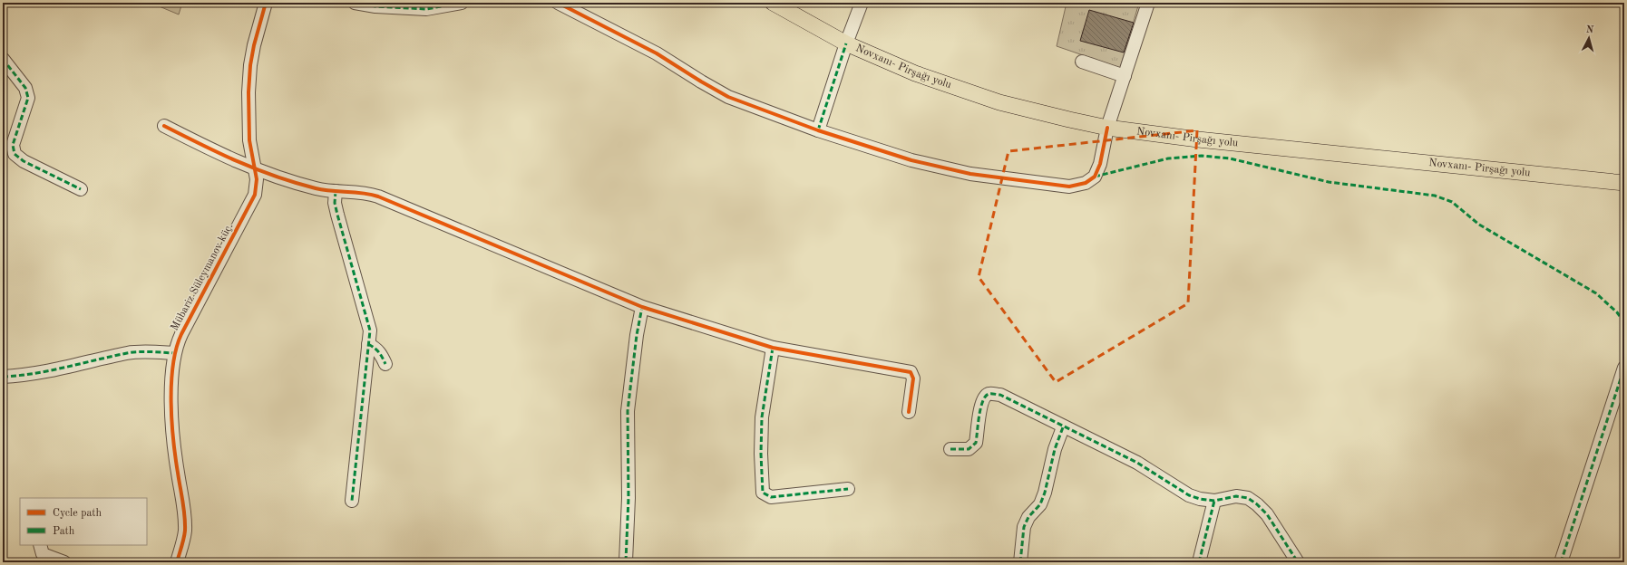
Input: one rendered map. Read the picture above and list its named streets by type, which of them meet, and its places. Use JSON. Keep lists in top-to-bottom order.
{
  "streets": {
    "main road": ["Novxanı- Pirşağı yolu"],
    "street": ["Mübariz Süleymanov küç."]
  },
  "legend": ["Cycle path", "Path"],
  "north": "top"
}
